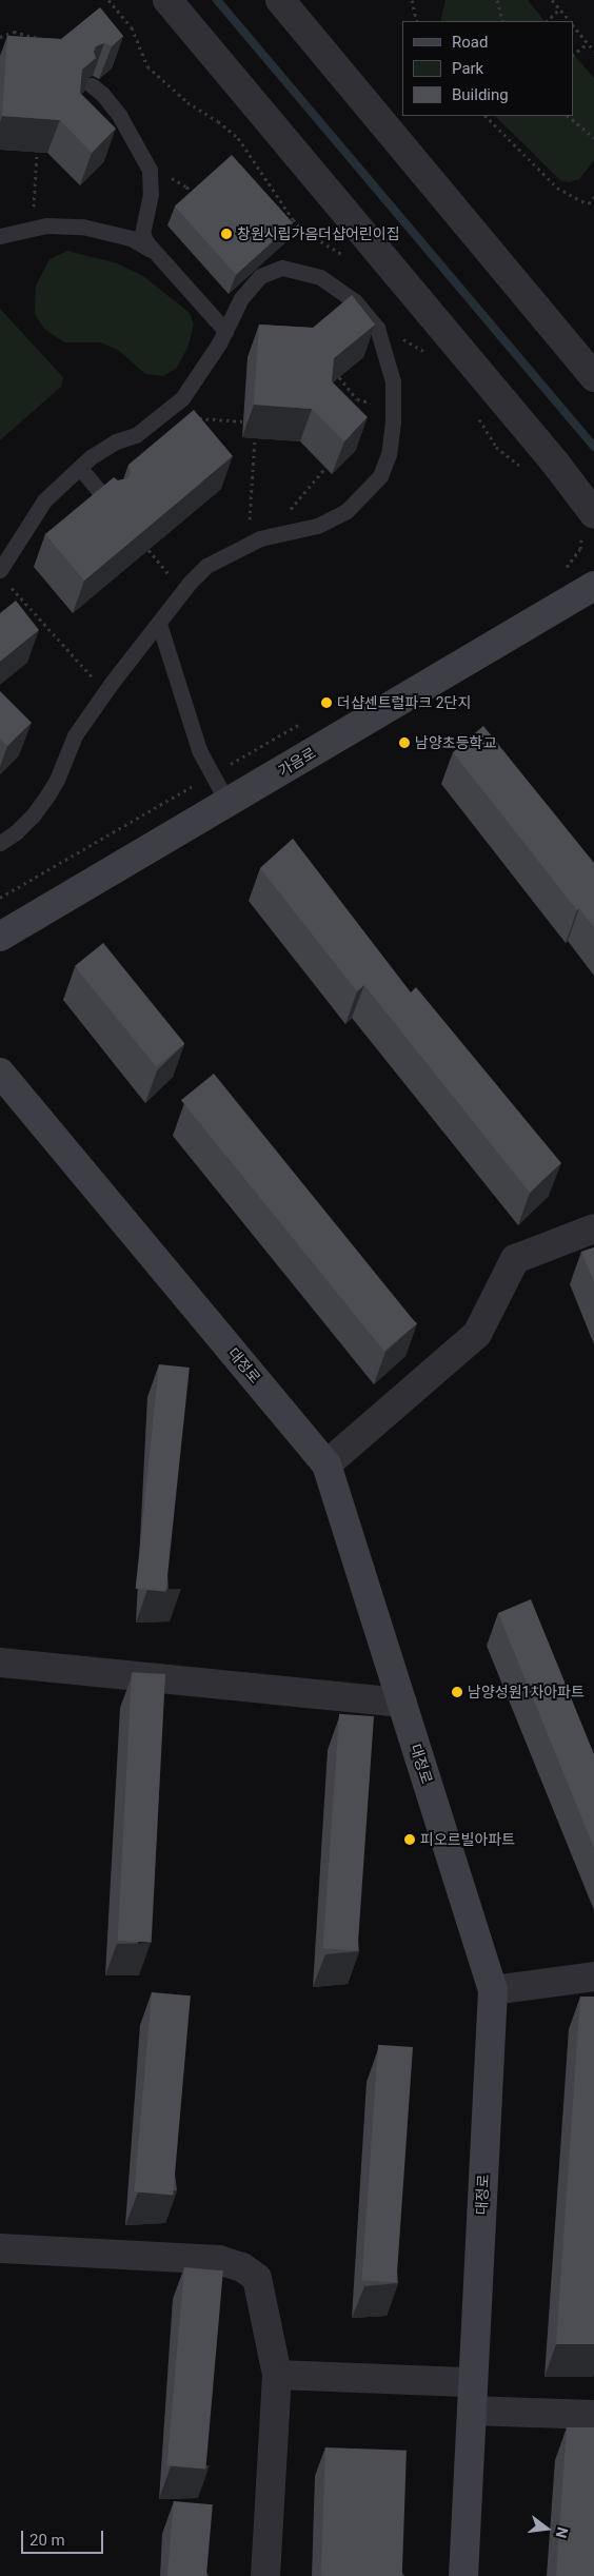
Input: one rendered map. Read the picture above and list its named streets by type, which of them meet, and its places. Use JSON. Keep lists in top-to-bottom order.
{
  "streets": {
    "street": ["가음로", "대정로"]
  },
  "places": [
    "창원시립가음더샵어린이집",
    "더샵센트럴파크 2단지",
    "남양초등학교",
    "남양성원1차아파트",
    "피오르빌아파트"
  ],
  "legend": ["Road", "Park", "Building"],
  "scale_bar": "20 m",
  "north": "right"
}
